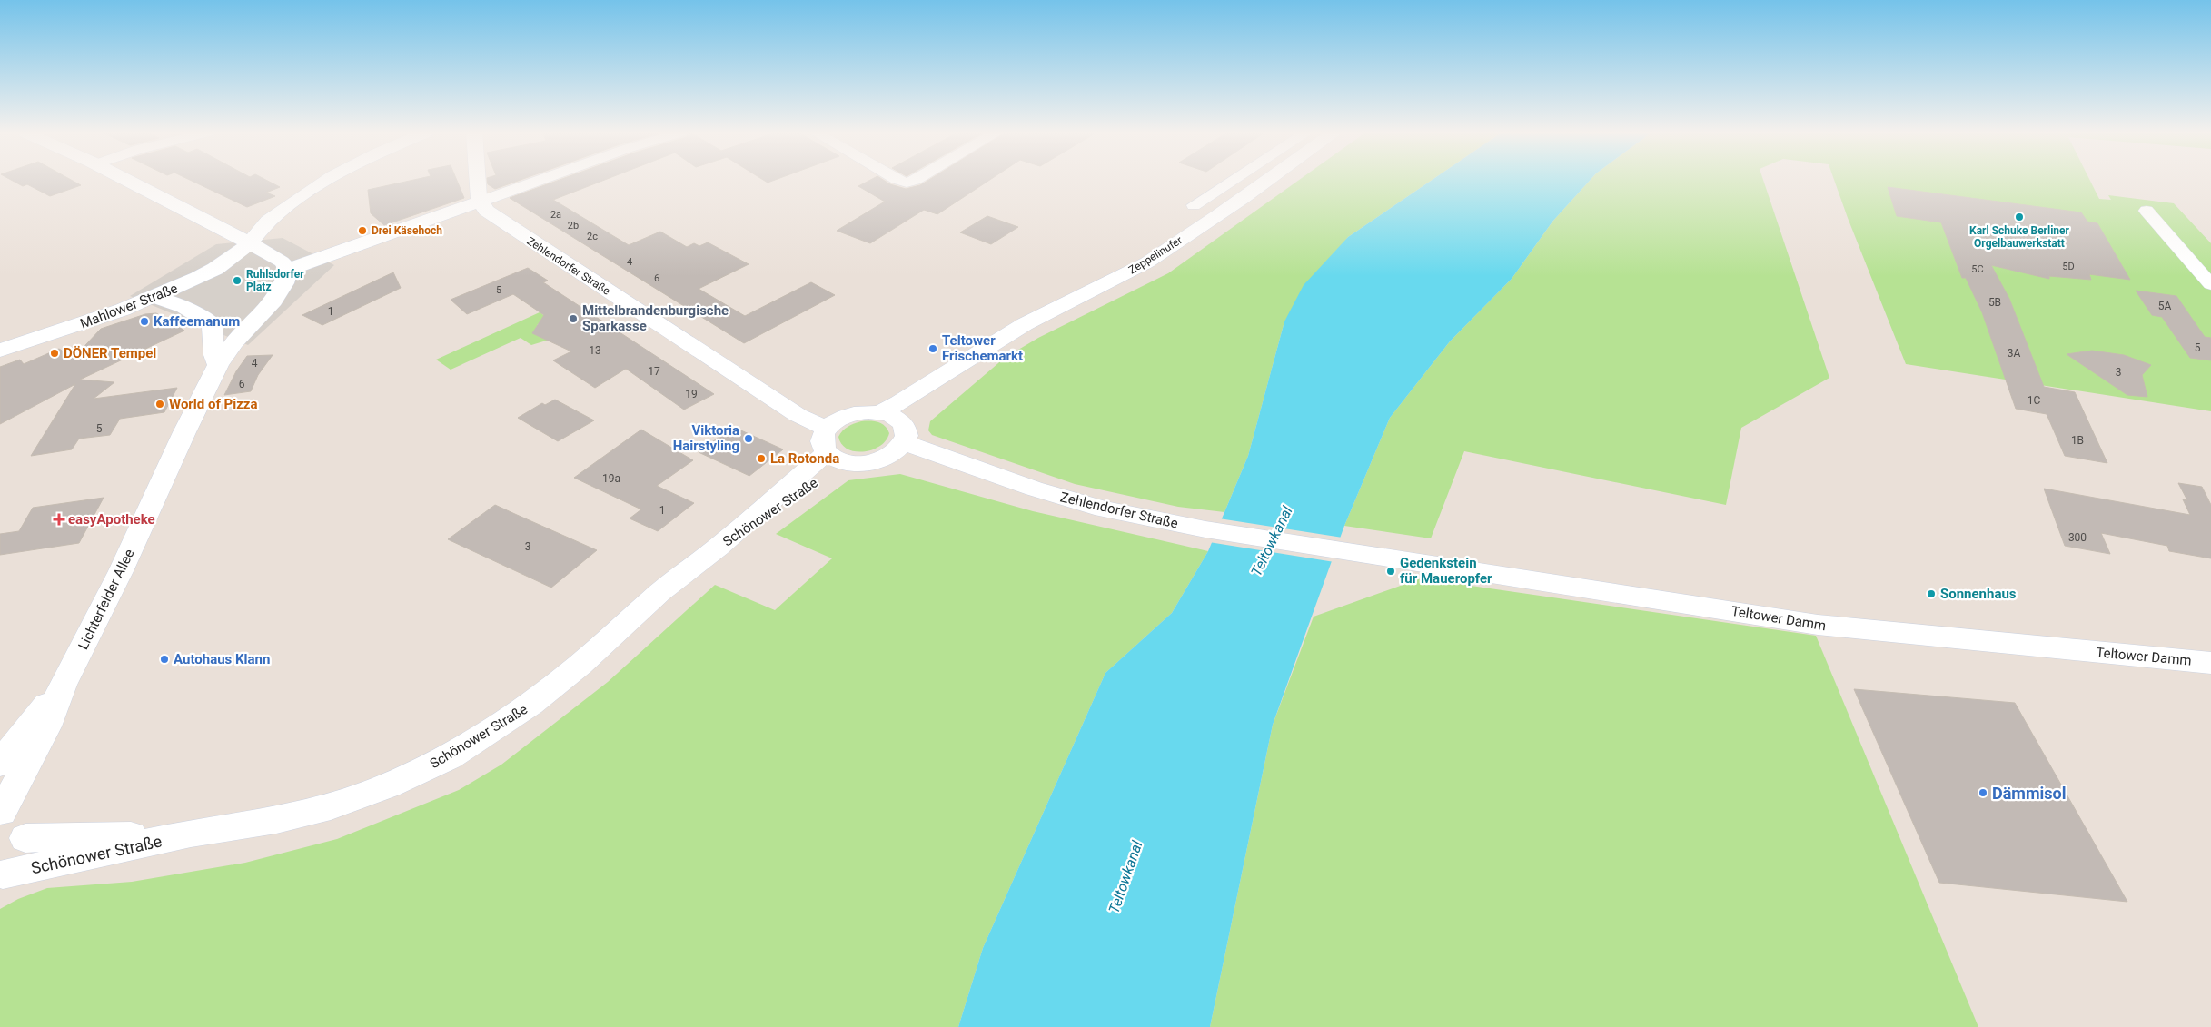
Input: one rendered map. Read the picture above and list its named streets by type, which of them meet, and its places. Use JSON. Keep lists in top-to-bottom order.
{
  "streets": {
    "main road": [
      "Zeppelinufer",
      "Zehlendorfer Straße",
      "Mahlower Straße",
      "Schönower Straße",
      "Lichterfelder Allee",
      "Teltower Damm"
    ]
  },
  "crossings": [
    ["Zeppelinufer", "Zehlendorfer Straße"],
    ["Zeppelinufer", "Schönower Straße"],
    ["Zehlendorfer Straße", "Schönower Straße"],
    ["Zehlendorfer Straße", "Teltower Damm"]
  ],
  "water": ["Teltowkanal"],
  "places": {
    "other": [
      "Karl Schuke Berliner Orgelbauwerkstatt",
      "Drei Käsehoch",
      "Ruhlsdorfer Platz",
      "Mittelbrandenburgische Sparkasse",
      "Kaffeemanum",
      "Teltower Frischemarkt",
      "DÖNER Tempel",
      "World of Pizza",
      "Viktoria Hairstyling",
      "La Rotonda",
      "Gedenkstein für Maueropfer",
      "Sonnenhaus",
      "Autohaus Klann",
      "Dämmisol"
    ],
    "health": ["easyApotheke"]
  },
  "house_numbers": [
    "2a",
    "2b",
    "2c",
    "4",
    "5D",
    "5C",
    "6",
    "5",
    "5B",
    "5A",
    "1",
    "5",
    "13",
    "3A",
    "4",
    "17",
    "3",
    "6",
    "19",
    "1C",
    "5",
    "1B",
    "19a",
    "1",
    "300",
    "3"
  ]
}
